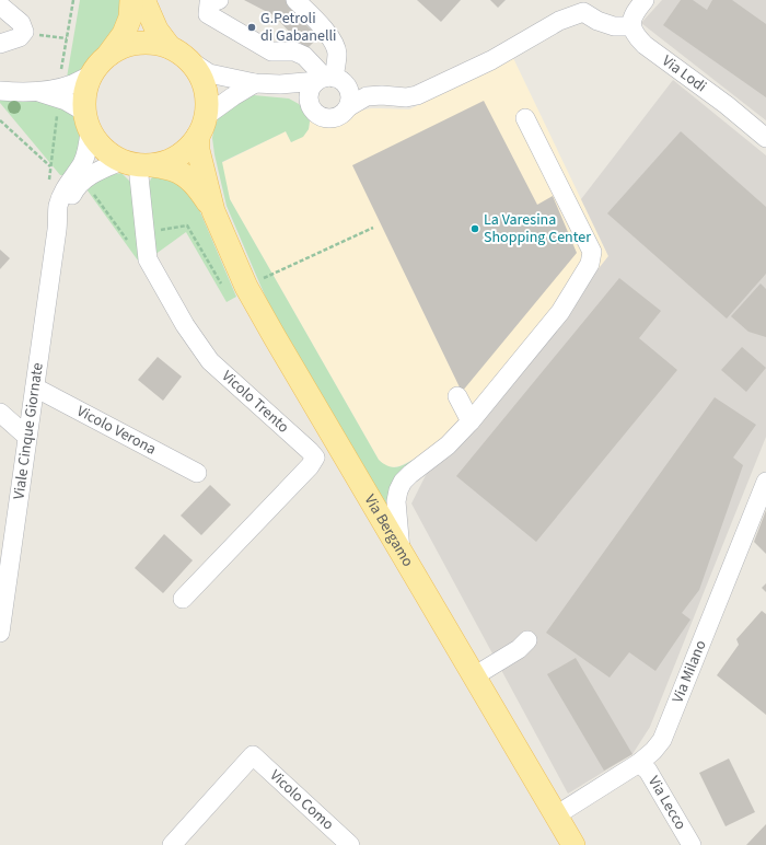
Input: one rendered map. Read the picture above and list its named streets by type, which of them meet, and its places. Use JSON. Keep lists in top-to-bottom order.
{
  "streets": {
    "main road": ["Via Bergamo"],
    "street": [
      "Via Lodi",
      "Vicolo Trento",
      "Vicolo Verona",
      "Viale Cinque Giornate",
      "Via Milano",
      "Vicolo Como",
      "Via Lecco"
    ]
  },
  "crossings": [
    ["Vicolo Trento", "Viale Cinque Giornate"],
    ["Vicolo Trento", "Via Bergamo"],
    ["Vicolo Verona", "Viale Cinque Giornate"],
    ["Viale Cinque Giornate", "Via Bergamo"],
    ["Via Bergamo", "Via Milano"],
    ["Via Milano", "Via Lecco"]
  ],
  "places": ["G.Petroli di Gabanelli", "La Varesina Shopping Center"]
}
